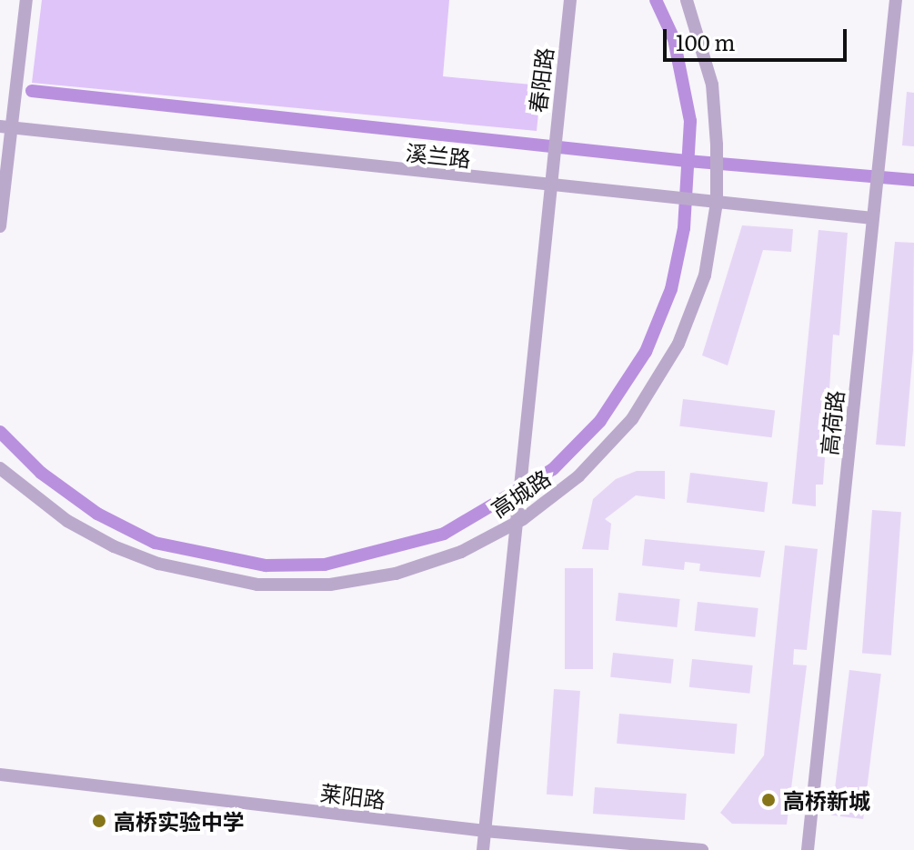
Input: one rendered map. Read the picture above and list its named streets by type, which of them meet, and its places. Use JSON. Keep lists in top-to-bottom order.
{
  "streets": {
    "street": [
      "春阳路",
      "溪兰路",
      "高荷路",
      "高城路",
      "莱阳路"
    ]
  },
  "crossings": [
    ["春阳路", "溪兰路"],
    ["春阳路", "高城路"],
    ["春阳路", "莱阳路"],
    ["溪兰路", "高荷路"],
    ["溪兰路", "高城路"]
  ],
  "places": ["高桥新城", "高桥实验中学"],
  "scale_bar": "100 m"
}
